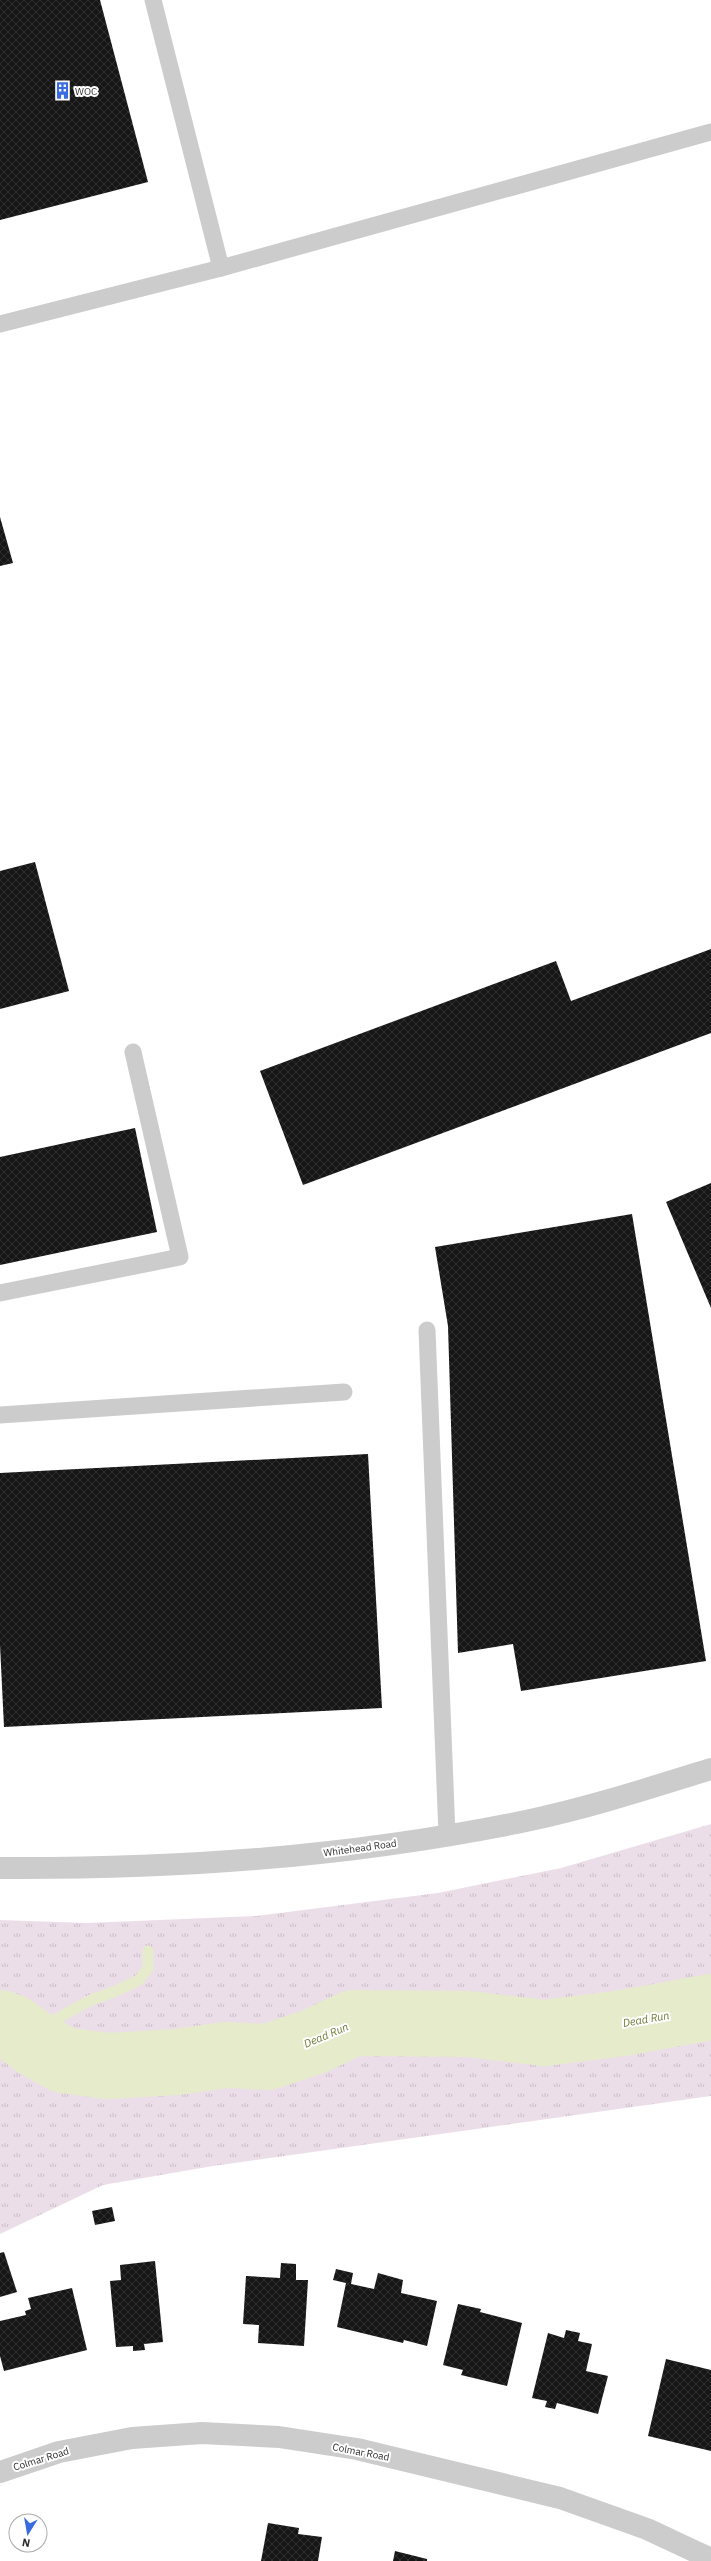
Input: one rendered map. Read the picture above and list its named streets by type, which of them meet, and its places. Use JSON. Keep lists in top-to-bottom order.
{
  "streets": {
    "street": ["Whitehead Road", "Colmar Road"]
  },
  "water": ["Dead Run"],
  "places": {
    "building": ["WOC"]
  },
  "north": "bottom"
}
